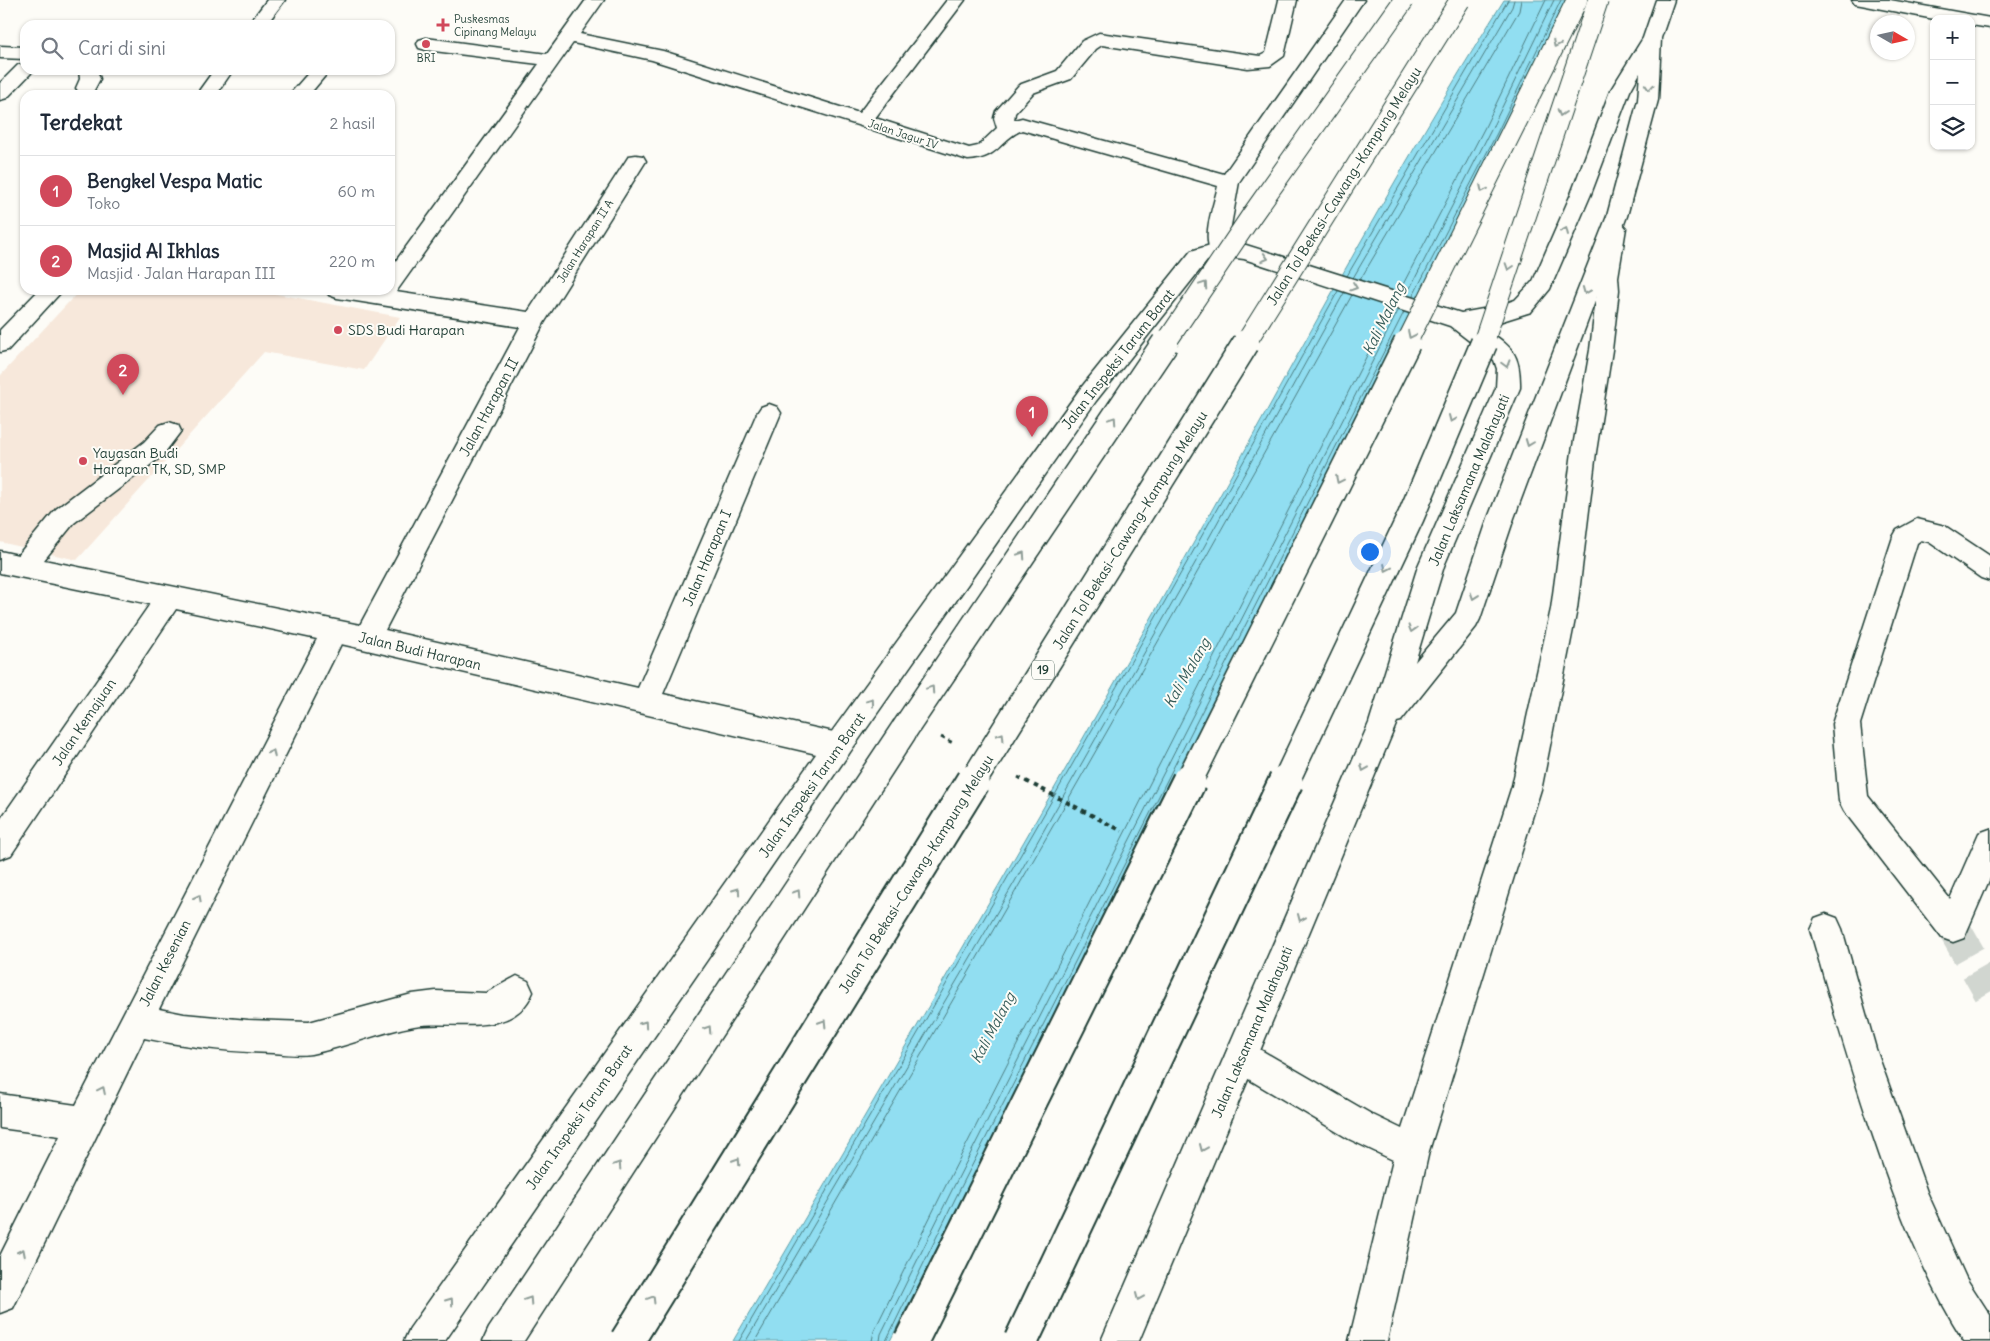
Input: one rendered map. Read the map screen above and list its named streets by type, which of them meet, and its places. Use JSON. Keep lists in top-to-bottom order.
{
  "streets": {
    "main road": [
      "Jalan Jagur IV",
      "Jalan Tol Bekasi–Cawang–Kampung Melayu",
      "Jalan Harapan II A",
      "Jalan Inspeksi Tarum Barat",
      "Jalan Harapan II",
      "Jalan Laksamana Malahayati",
      "Jalan Harapan I",
      "Jalan Budi Harapan",
      "19",
      "Jalan Kemajuan",
      "Jalan Kesenian"
    ]
  },
  "crossings": [
    ["Jalan Harapan II A", "Jalan Harapan II"],
    ["Jalan Inspeksi Tarum Barat", "Jalan Laksamana Malahayati"],
    ["Jalan Inspeksi Tarum Barat", "Jalan Budi Harapan"],
    ["Jalan Harapan II", "Jalan Budi Harapan"],
    ["Jalan Harapan I", "Jalan Budi Harapan"],
    ["Jalan Budi Harapan", "Jalan Kemajuan"],
    ["Jalan Budi Harapan", "Jalan Kesenian"]
  ],
  "one_way": ["Jalan Kesenian"],
  "water": ["Kali Malang"],
  "places": {
    "health": ["Puskesmas Cipinang Melayu"],
    "other": ["BRI", "SDS Budi Harapan", "Yayasan Budi Harapan TK, SD, SMP"]
  },
  "north": "right",
  "page": {
    "map_buttons": ["+", "−"],
    "search": "Cari di sini",
    "heading": ["Terdekat", "2 hasil"],
    "list": [
      {
        "mark": "1",
        "name": "Bengkel Vespa Matic",
        "note": "Toko",
        "value": "60 m"
      },
      {
        "mark": "2",
        "name": "Masjid Al Ikhlas",
        "note": "Masjid · Jalan Harapan III",
        "value": "220 m"
      }
    ],
    "pins": ["2", "1"]
  }
}
